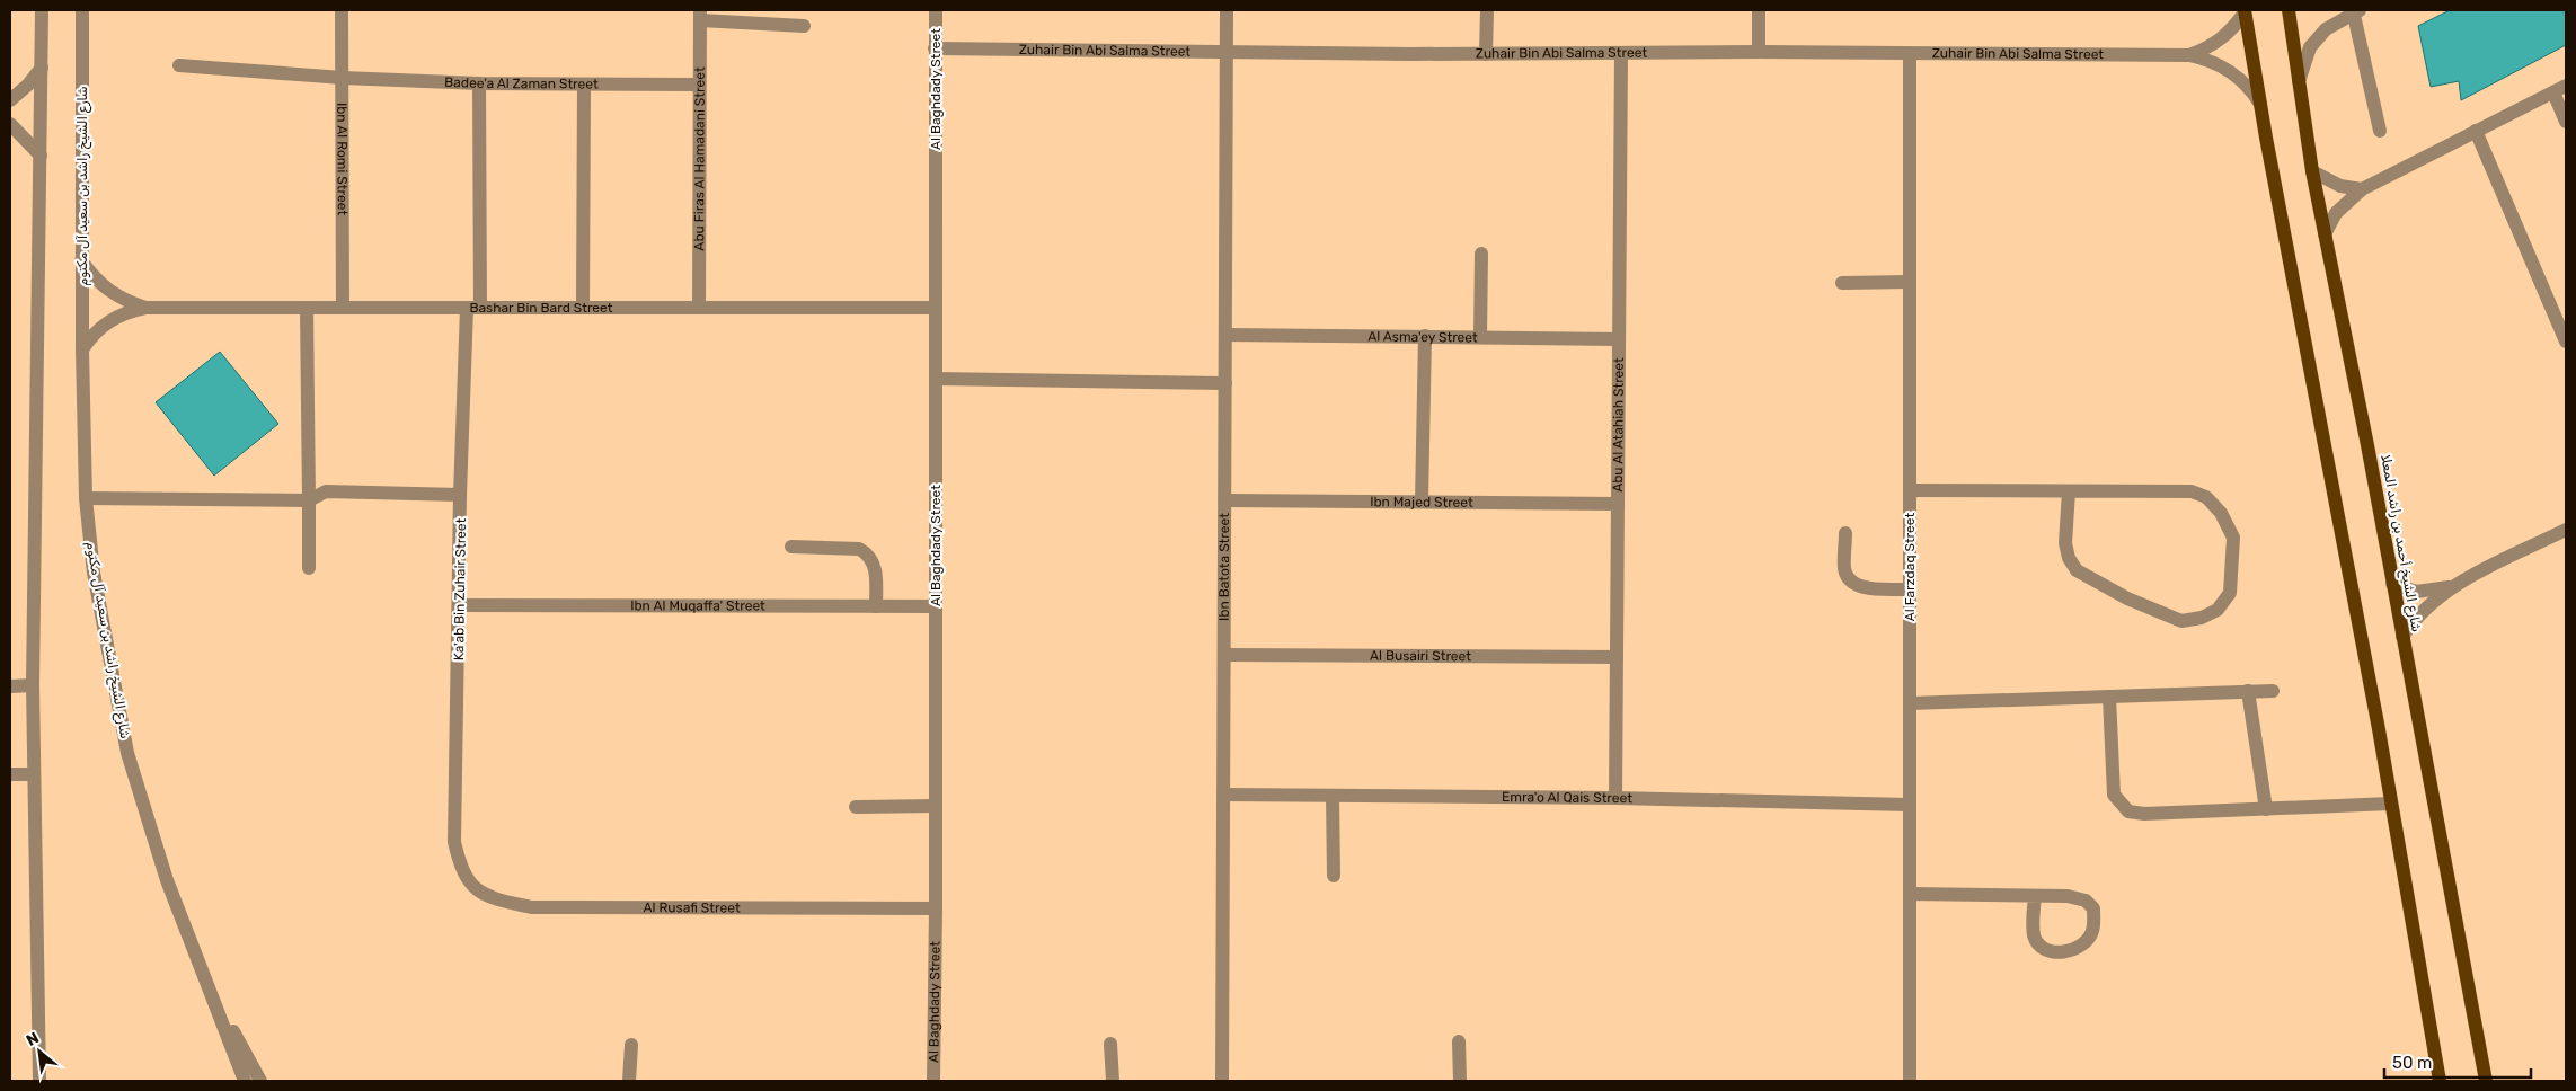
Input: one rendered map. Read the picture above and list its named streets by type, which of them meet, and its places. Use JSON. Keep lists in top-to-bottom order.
{
  "streets": {
    "main road": ["شارع الشيخ أحمد بن راشد المعلا"],
    "street": [
      "Zuhair Bin Abi Salma Street",
      "Badee'a Al Zaman Street",
      "Al Baghdady Street",
      "Ibn Al Romi Street",
      "Abu Firas Al Hamadani Street",
      "شارع الشيخ راشد بن سعيد آل مكتوم",
      "Bashar Bin Bard Street",
      "Al Asma'ey Street",
      "Abu Al Atahiah Street",
      "Ibn Majed Street",
      "Ibn Batota Street",
      "Al Farzdaq Street",
      "Ka'ab Bin Zuhair Street",
      "Ibn Al Muqaffa' Street",
      "Al Busairi Street",
      "Emra'o Al Qais Street",
      "Al Rusafi Street"
    ]
  },
  "crossings": [
    ["Zuhair Bin Abi Salma Street", "Al Baghdady Street"],
    ["Zuhair Bin Abi Salma Street", "Abu Al Atahiah Street"],
    ["Zuhair Bin Abi Salma Street", "Ibn Batota Street"],
    ["Zuhair Bin Abi Salma Street", "Al Farzdaq Street"],
    ["Badee'a Al Zaman Street", "Ibn Al Romi Street"],
    ["Badee'a Al Zaman Street", "Abu Firas Al Hamadani Street"],
    ["Badee'a Al Zaman Street", "Ka'ab Bin Zuhair Street"],
    ["Al Baghdady Street", "Bashar Bin Bard Street"],
    ["Al Baghdady Street", "Ibn Al Muqaffa' Street"],
    ["Al Baghdady Street", "Al Rusafi Street"],
    ["Ibn Al Romi Street", "Bashar Bin Bard Street"],
    ["Abu Firas Al Hamadani Street", "Bashar Bin Bard Street"],
    ["شارع الشيخ راشد بن سعيد آل مكتوم", "Bashar Bin Bard Street"],
    ["Bashar Bin Bard Street", "Ka'ab Bin Zuhair Street"],
    ["Al Asma'ey Street", "Abu Al Atahiah Street"],
    ["Al Asma'ey Street", "Ibn Batota Street"],
    ["Abu Al Atahiah Street", "Ibn Majed Street"],
    ["Abu Al Atahiah Street", "Al Busairi Street"],
    ["Abu Al Atahiah Street", "Emra'o Al Qais Street"],
    ["Ibn Majed Street", "Ibn Batota Street"],
    ["Ibn Batota Street", "Al Busairi Street"],
    ["Ibn Batota Street", "Emra'o Al Qais Street"],
    ["Al Farzdaq Street", "Emra'o Al Qais Street"],
    ["Ka'ab Bin Zuhair Street", "Ibn Al Muqaffa' Street"],
    ["Ka'ab Bin Zuhair Street", "Al Rusafi Street"]
  ],
  "scale_bar": "50 m",
  "north": "top left"
}
